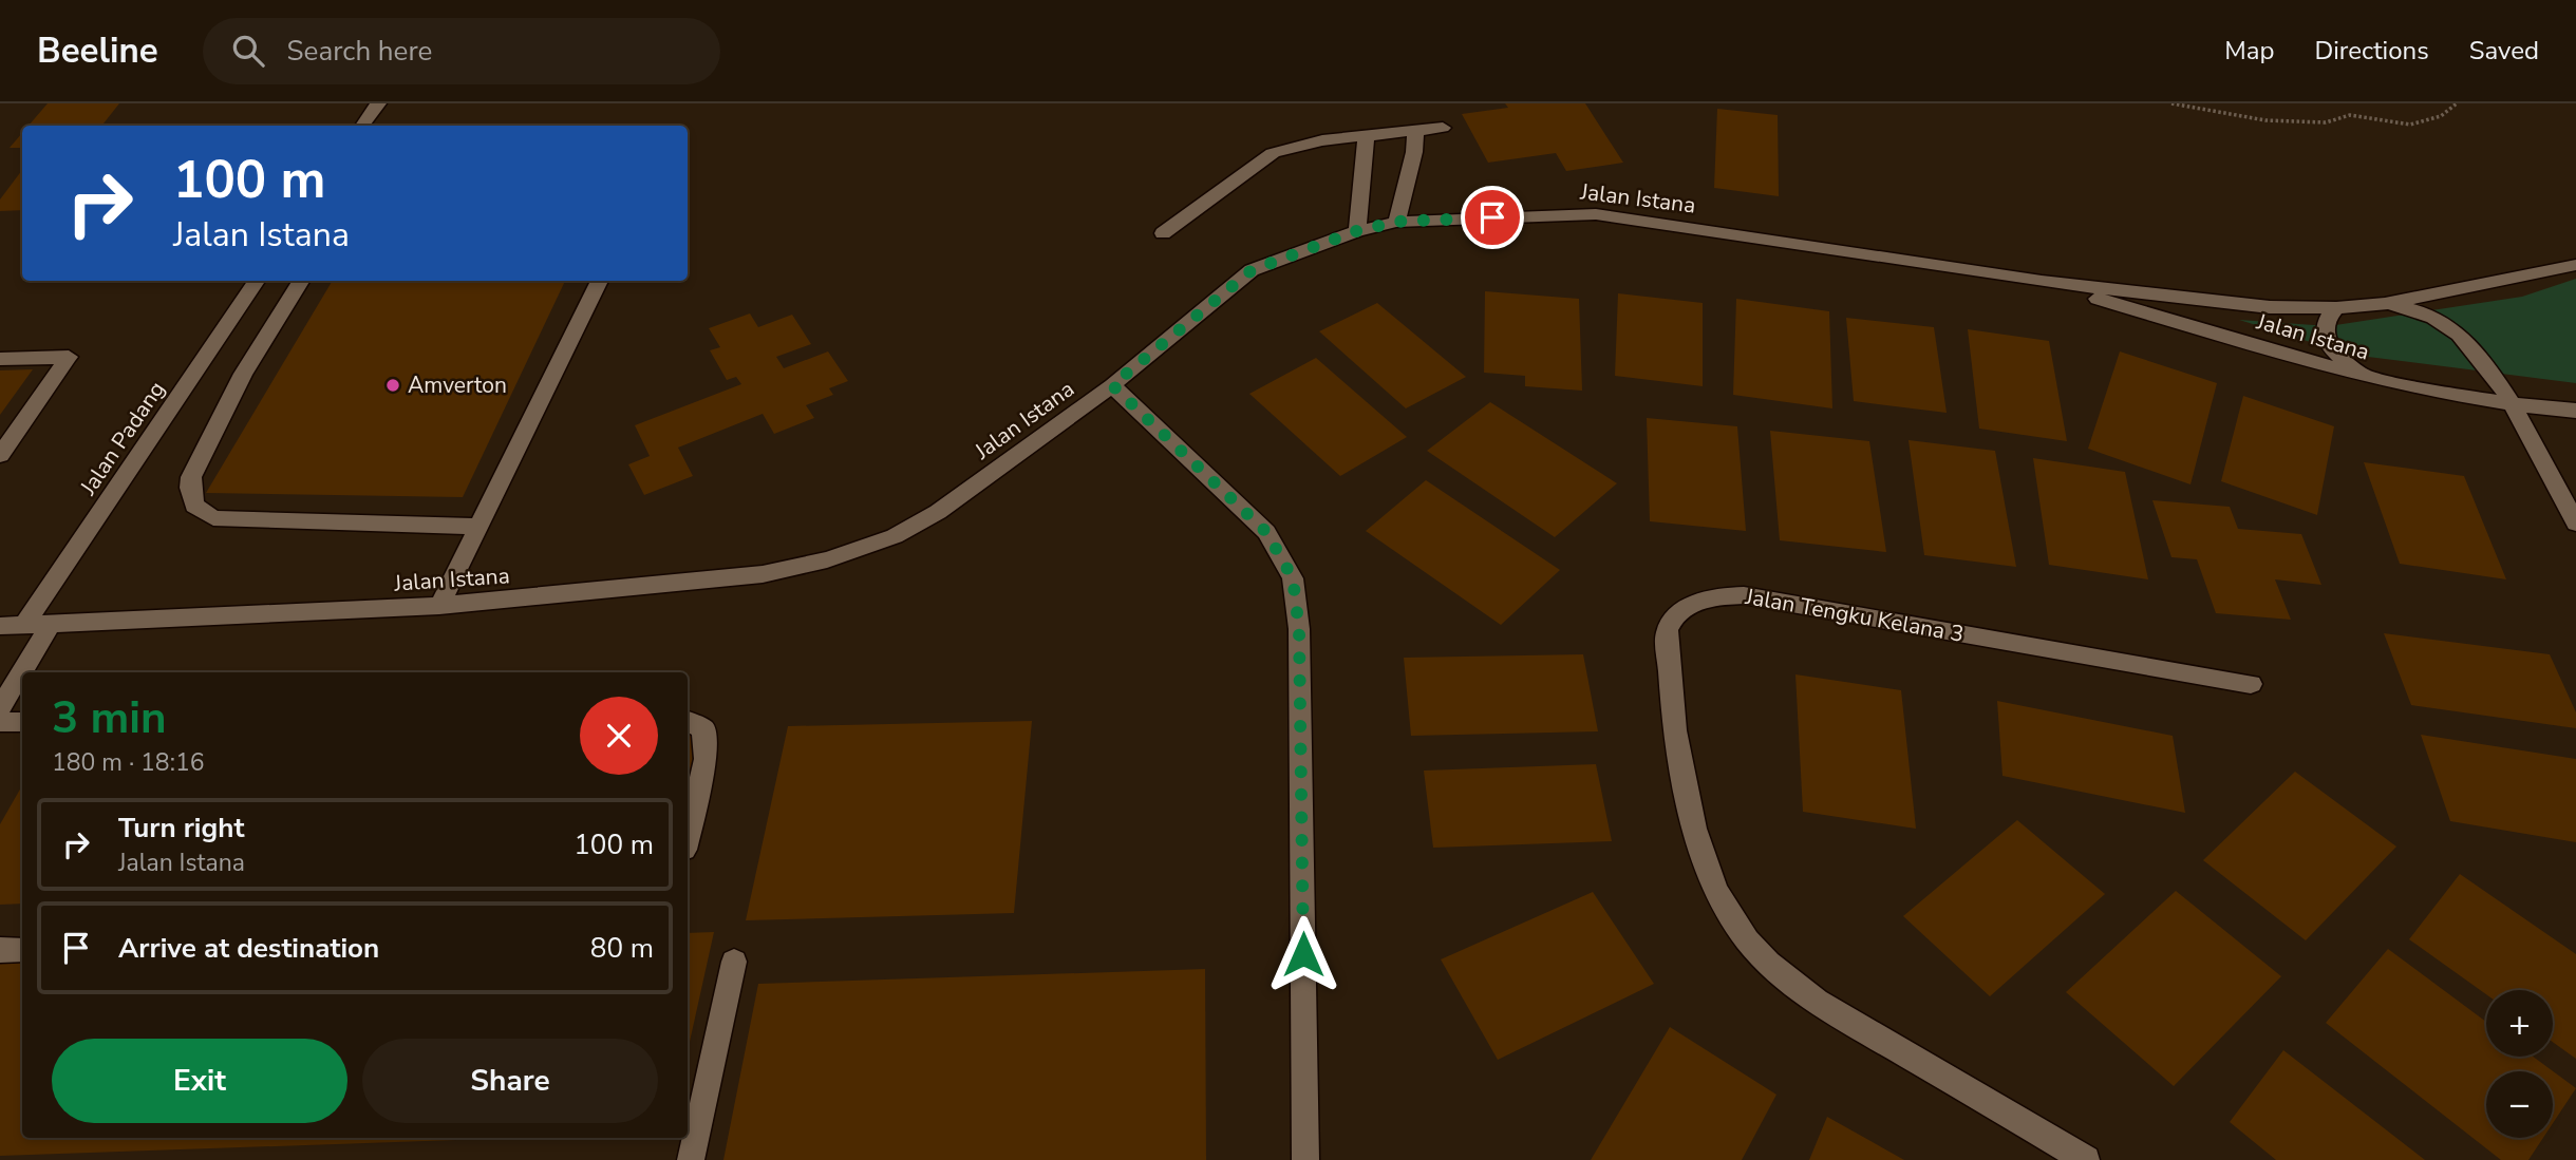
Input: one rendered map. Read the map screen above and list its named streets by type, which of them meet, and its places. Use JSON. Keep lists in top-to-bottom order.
{
  "streets": {
    "street": ["Jalan Istana", "Jalan Padang", "Jalan Tengku Kelana 3"]
  },
  "crossings": [
    ["Jalan Istana", "Jalan Padang"]
  ],
  "places": ["Amverton"],
  "page": {
    "header": "Beeline",
    "search": "Search here",
    "nav": ["Map", "Directions", "Saved"],
    "turn": ["100 m", "Jalan Istana"],
    "heading": ["3 min", "180 m · 18:16"],
    "list": [
      {
        "name": "Turn right",
        "note": "Jalan Istana",
        "value": "100 m"
      },
      {
        "name": "Arrive at destination",
        "value": "80 m"
      }
    ],
    "map_buttons": ["+", "−"],
    "buttons": ["Exit", "Share"]
  }
}
